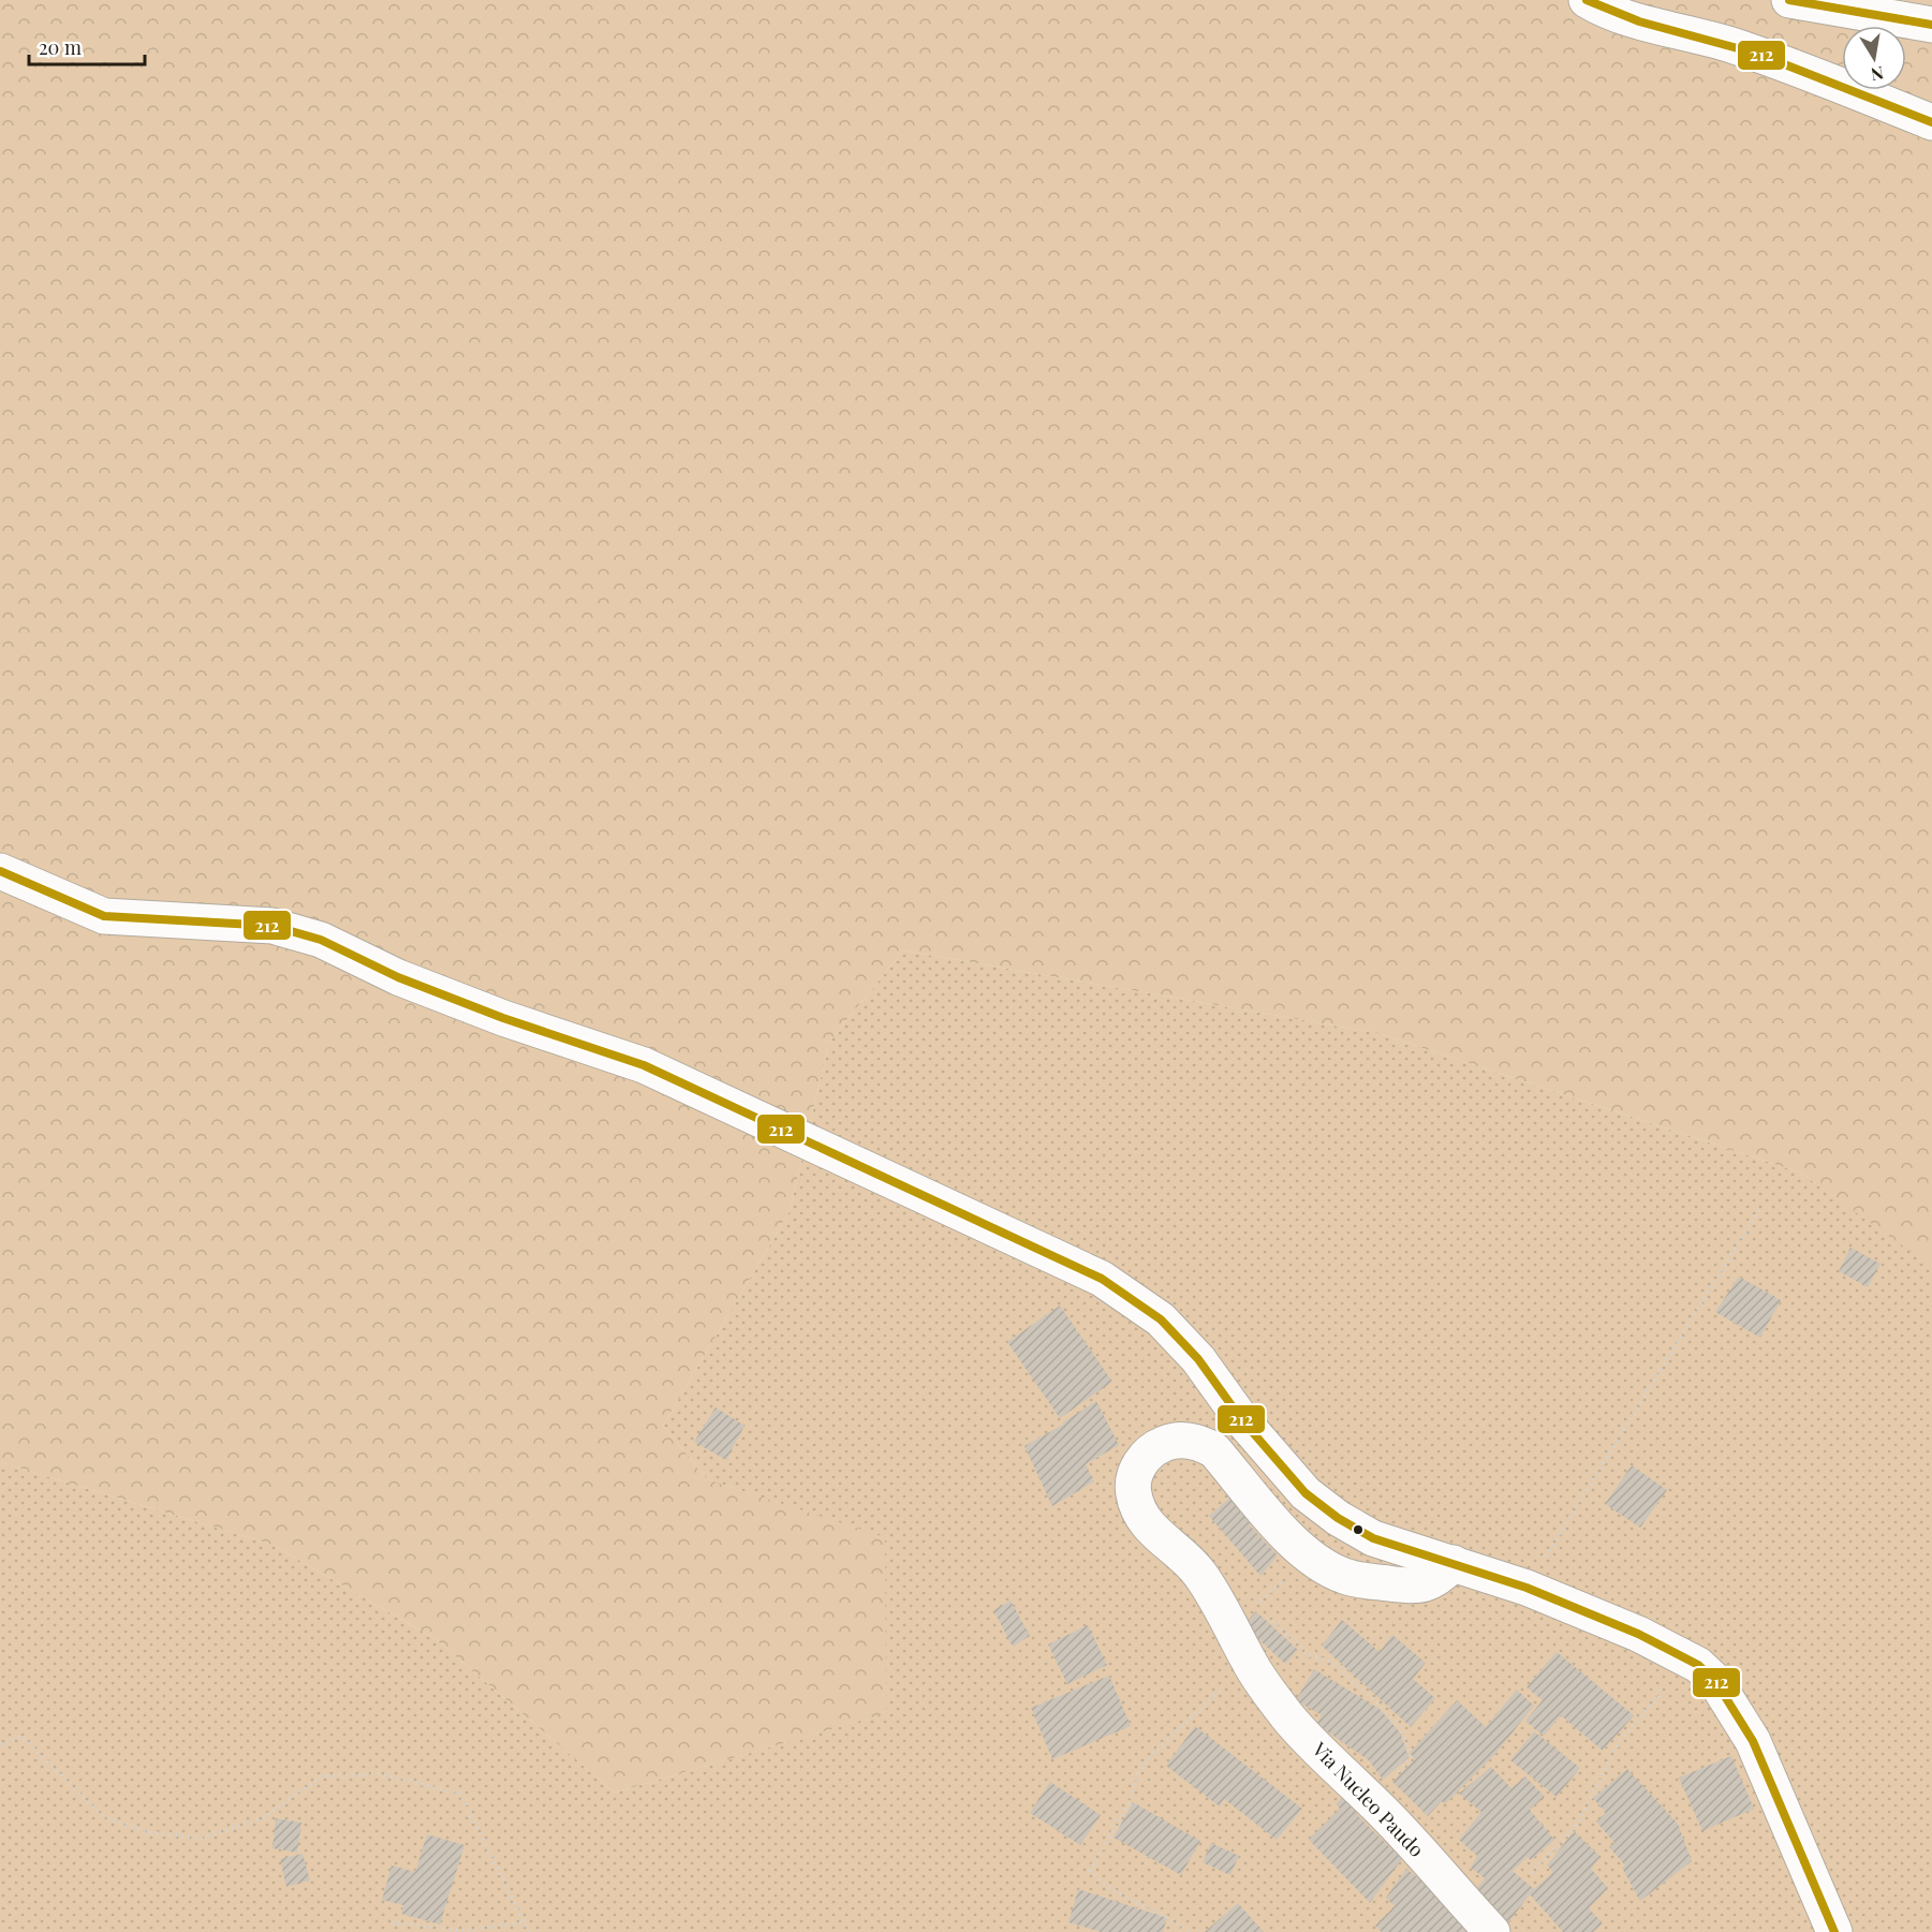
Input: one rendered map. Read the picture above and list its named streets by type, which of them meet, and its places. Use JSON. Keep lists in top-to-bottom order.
{
  "streets": {
    "street": ["Via Nucleo Paudo"]
  },
  "lines": ["transit line 212"],
  "scale_bar": "20 m",
  "north": "bottom"
}
